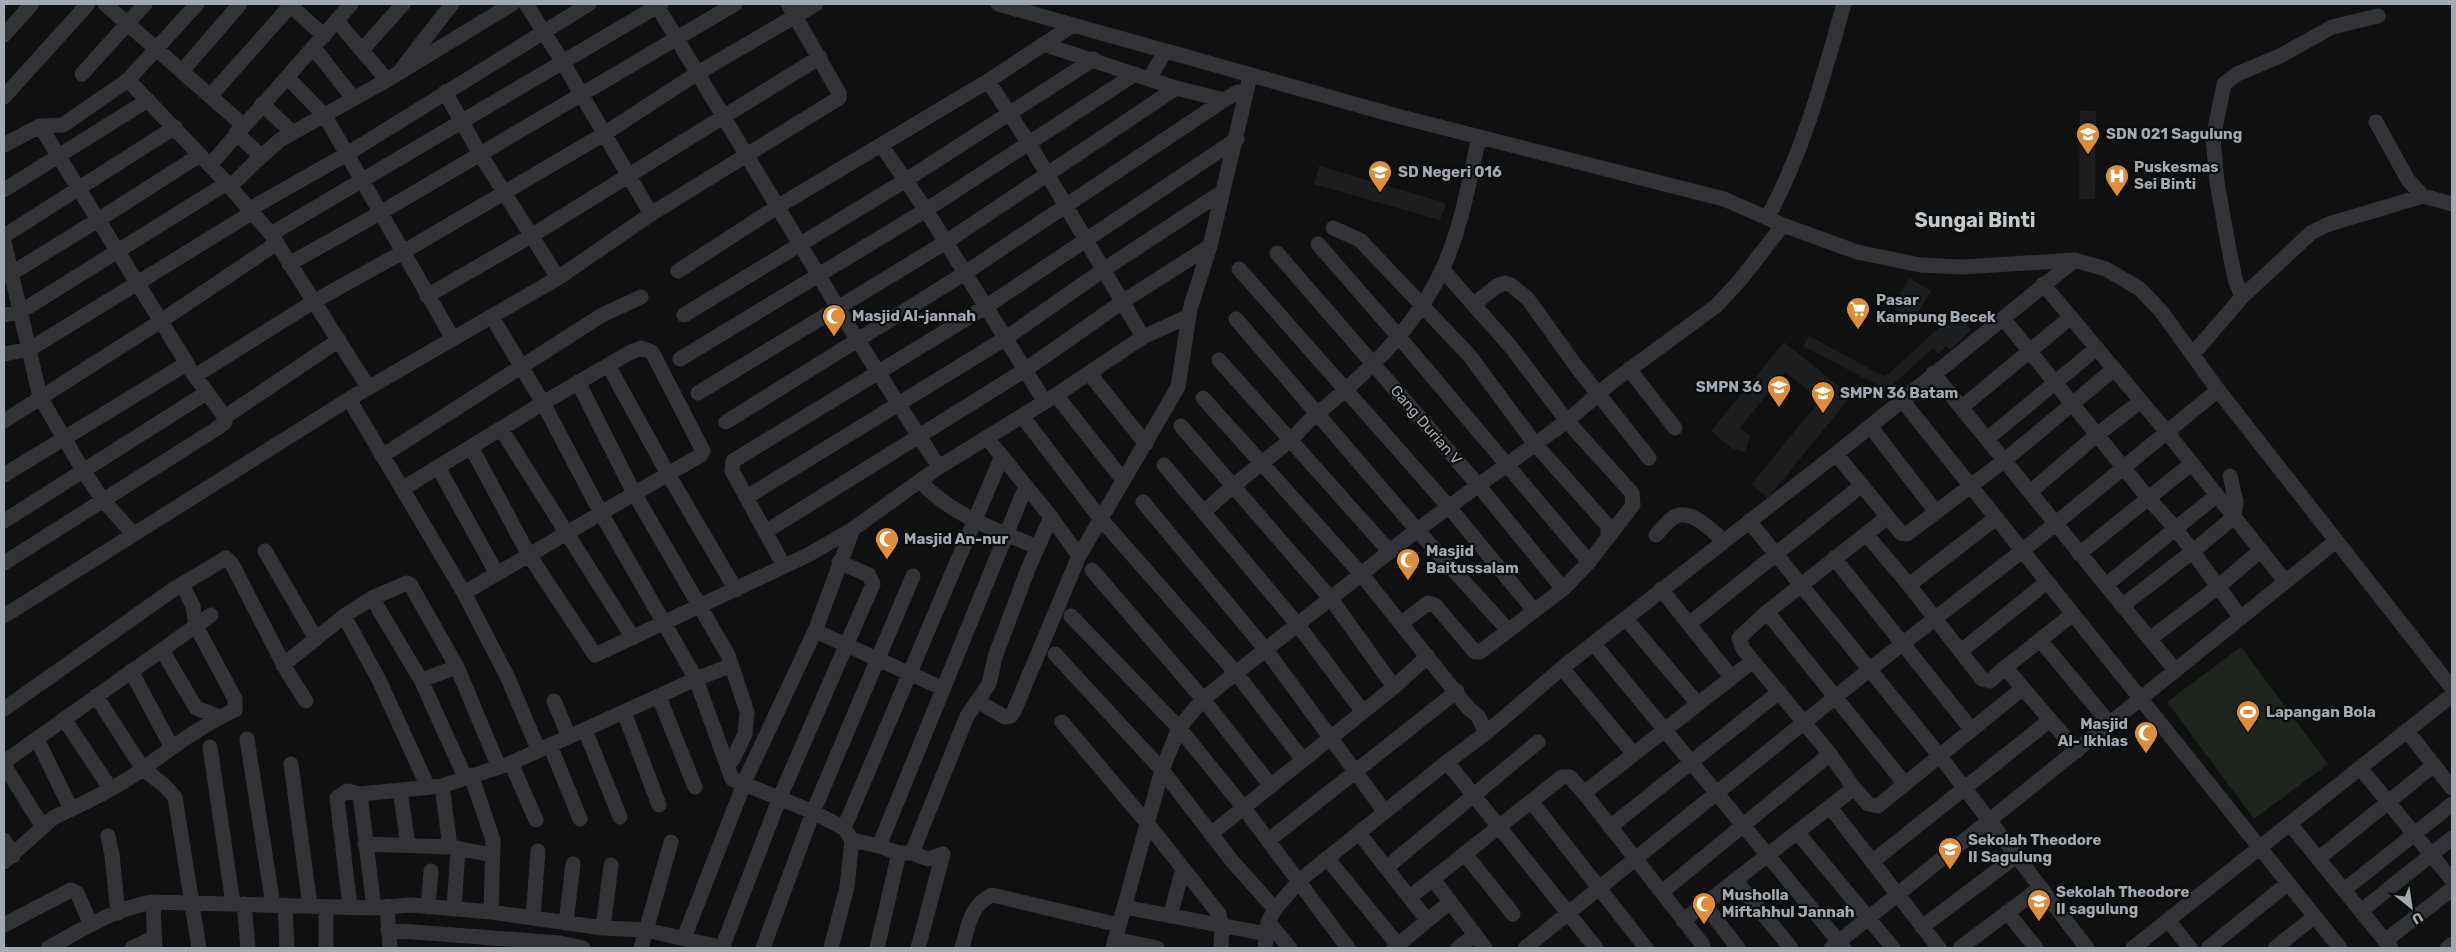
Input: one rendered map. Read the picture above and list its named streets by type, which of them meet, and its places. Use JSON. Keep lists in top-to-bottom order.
{
  "streets": {
    "street": ["Gang Durian V"]
  },
  "districts": ["Sungai Binti"],
  "places": {
    "school or university": [
      "SDN 021 Sagulung",
      "SD Negeri 016",
      "SMPN 36",
      "SMPN 36 Batam",
      "Sekolah Theodore II Sagulung",
      "Sekolah Theodore II sagulung"
    ],
    "hospital": ["Puskesmas Sei Binti"],
    "supermarket": ["Pasar Kampung Becek"],
    "mosque": [
      "Masjid Al-jannah",
      "Masjid An-nur",
      "Masjid Baitussalam",
      "Masjid Al- Ikhlas",
      "Musholla Miftahhul Jannah"
    ],
    "sports": ["Lapangan Bola"]
  },
  "north": "bottom right"
}
